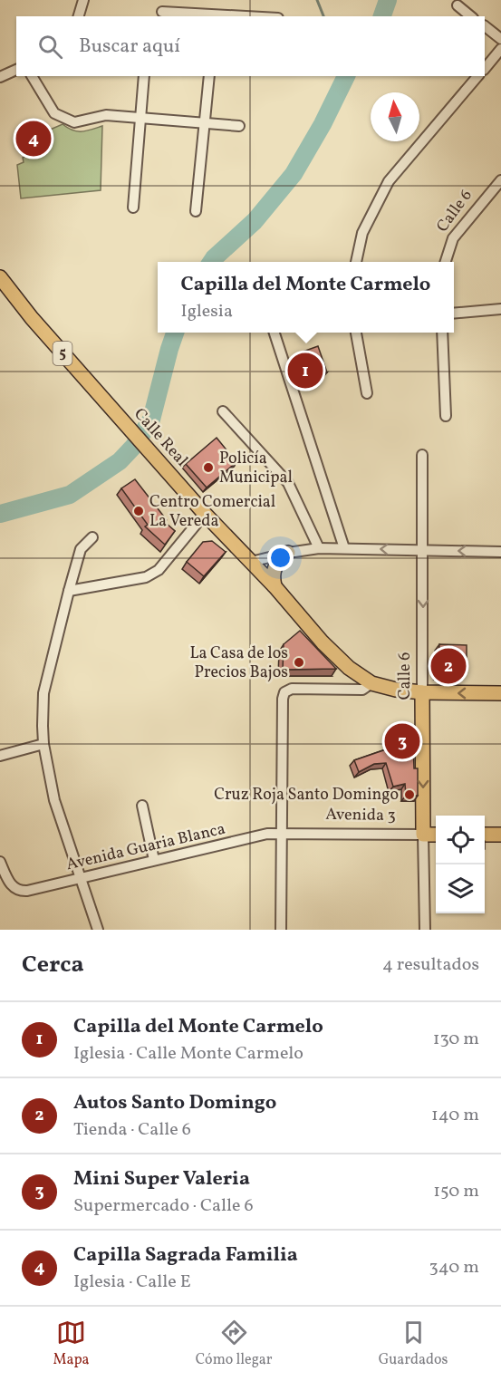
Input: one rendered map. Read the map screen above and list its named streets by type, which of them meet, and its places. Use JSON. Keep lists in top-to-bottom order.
{
  "streets": {
    "main road": [
      "Calle 6",
      "5",
      "Calle Real",
      "Avenida 3"
    ],
    "street": ["Avenida Guaria Blanca"]
  },
  "crossings": [
    ["Calle 6", "5"],
    ["Calle 6", "Avenida 3"],
    ["5", "Calle Real"],
    ["Avenida 3", "Avenida Guaria Blanca"]
  ],
  "one_way": ["Calle 6"],
  "places": [
    "Policía Municipal",
    "Centro Comercial La Vereda",
    "La Casa de los Precios Bajos",
    "Cruz Roja Santo Domingo"
  ],
  "north": "top",
  "page": {
    "search": "Buscar aquí",
    "pins": [
      "4",
      "1",
      "2",
      "3"
    ],
    "popup": ["Capilla del Monte Carmelo", "Iglesia"],
    "heading": ["Cerca", "4 resultados"],
    "list": [
      {
        "mark": "1",
        "name": "Capilla del Monte Carmelo",
        "note": "Iglesia · Calle Monte Carmelo",
        "value": "130 m"
      },
      {
        "mark": "2",
        "name": "Autos Santo Domingo",
        "note": "Tienda · Calle 6",
        "value": "140 m"
      },
      {
        "mark": "3",
        "name": "Mini Super Valeria",
        "note": "Supermercado · Calle 6",
        "value": "150 m"
      },
      {
        "mark": "4",
        "name": "Capilla Sagrada Familia",
        "note": "Iglesia · Calle E",
        "value": "340 m"
      }
    ],
    "nav": ["Mapa", "Cómo llegar", "Guardados"]
  }
}
